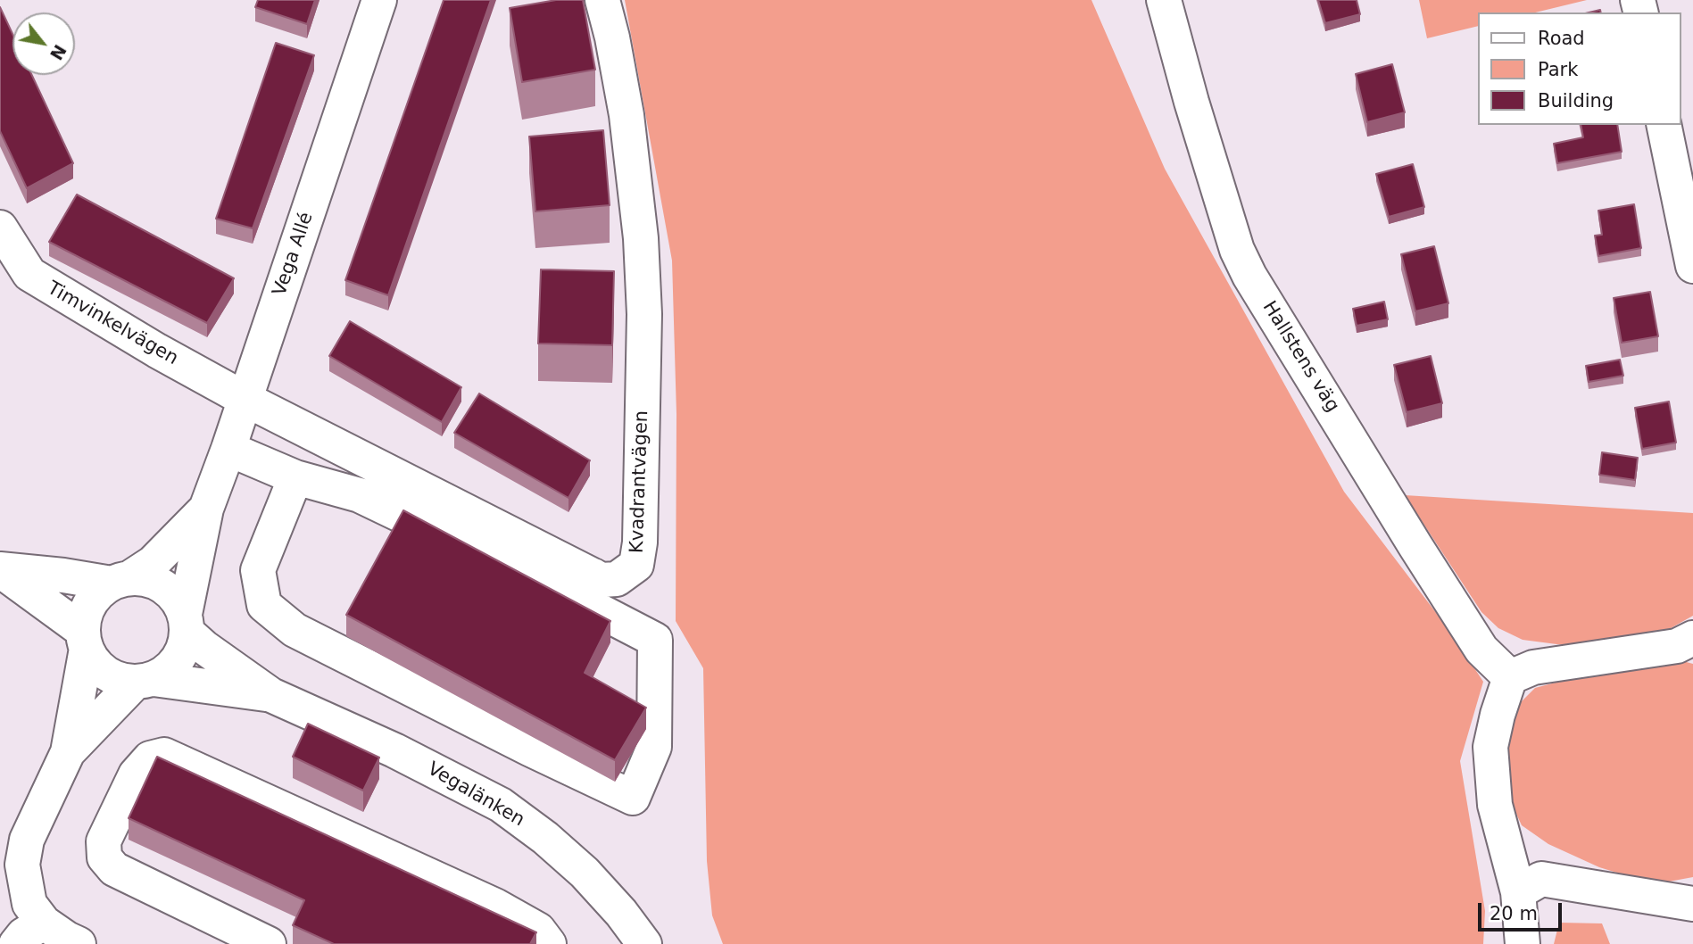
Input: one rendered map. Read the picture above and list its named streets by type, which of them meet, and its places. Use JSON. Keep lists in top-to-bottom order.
{
  "streets": {
    "street": [
      "Vega Allé",
      "Timvinkelvägen",
      "Hallstens väg",
      "Kvadrantvägen",
      "Vegalänken"
    ]
  },
  "crossings": [
    ["Vega Allé", "Timvinkelvägen"],
    ["Vega Allé", "Kvadrantvägen"],
    ["Vega Allé", "Vegalänken"],
    ["Timvinkelvägen", "Kvadrantvägen"]
  ],
  "legend": ["Road", "Park", "Building"],
  "scale_bar": "20 m",
  "north": "bottom right"
}
